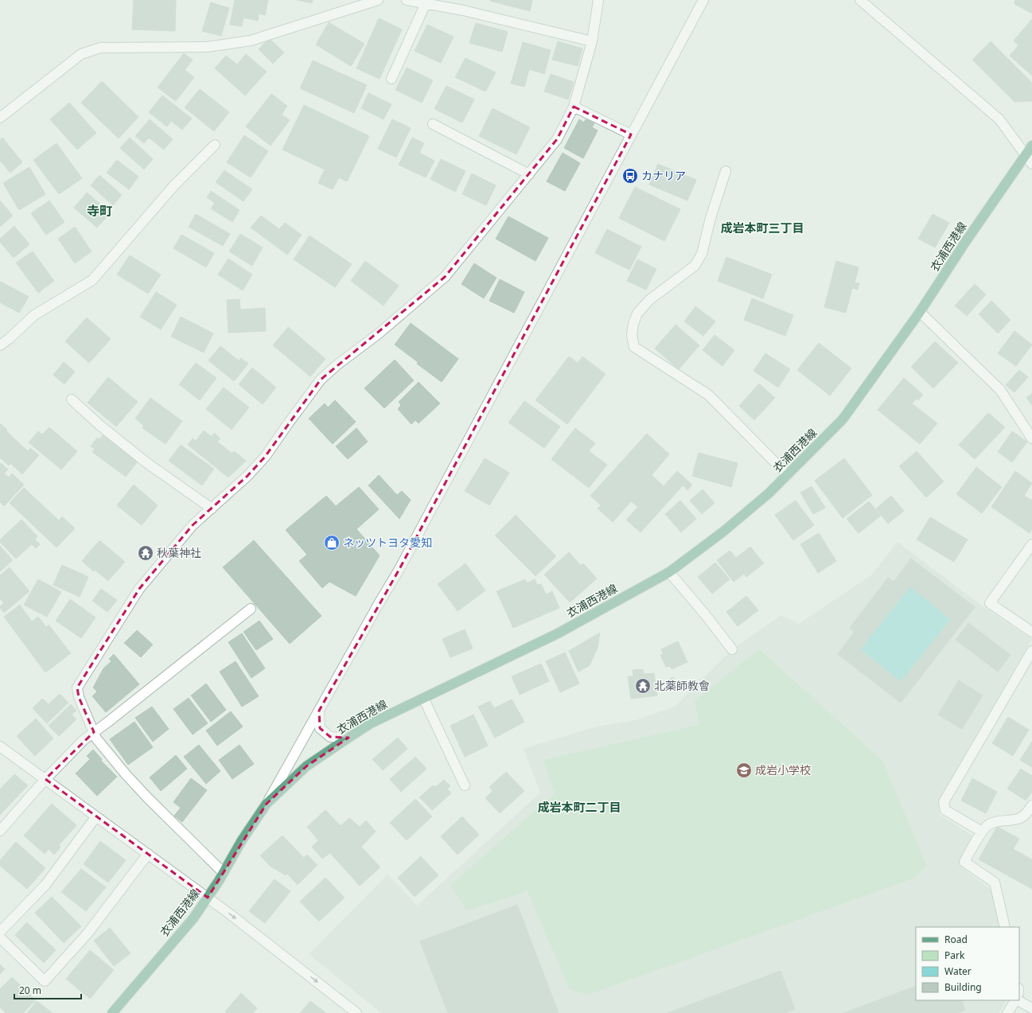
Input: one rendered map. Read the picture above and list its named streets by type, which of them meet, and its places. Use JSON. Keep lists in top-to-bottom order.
{
  "streets": {
    "main road": ["衣浦西港線"]
  },
  "districts": ["寺町", "成岩本町三丁目", "成岩本町二丁目"],
  "places": {
    "bus stop": ["カナリア"],
    "shop": ["ネッツトヨタ愛知"],
    "temple": ["秋葉神社", "北薬師教會"],
    "school or university": ["成岩小学校"]
  },
  "legend": [
    "Road",
    "Park",
    "Water",
    "Building"
  ],
  "scale_bar": "20 m"
}
